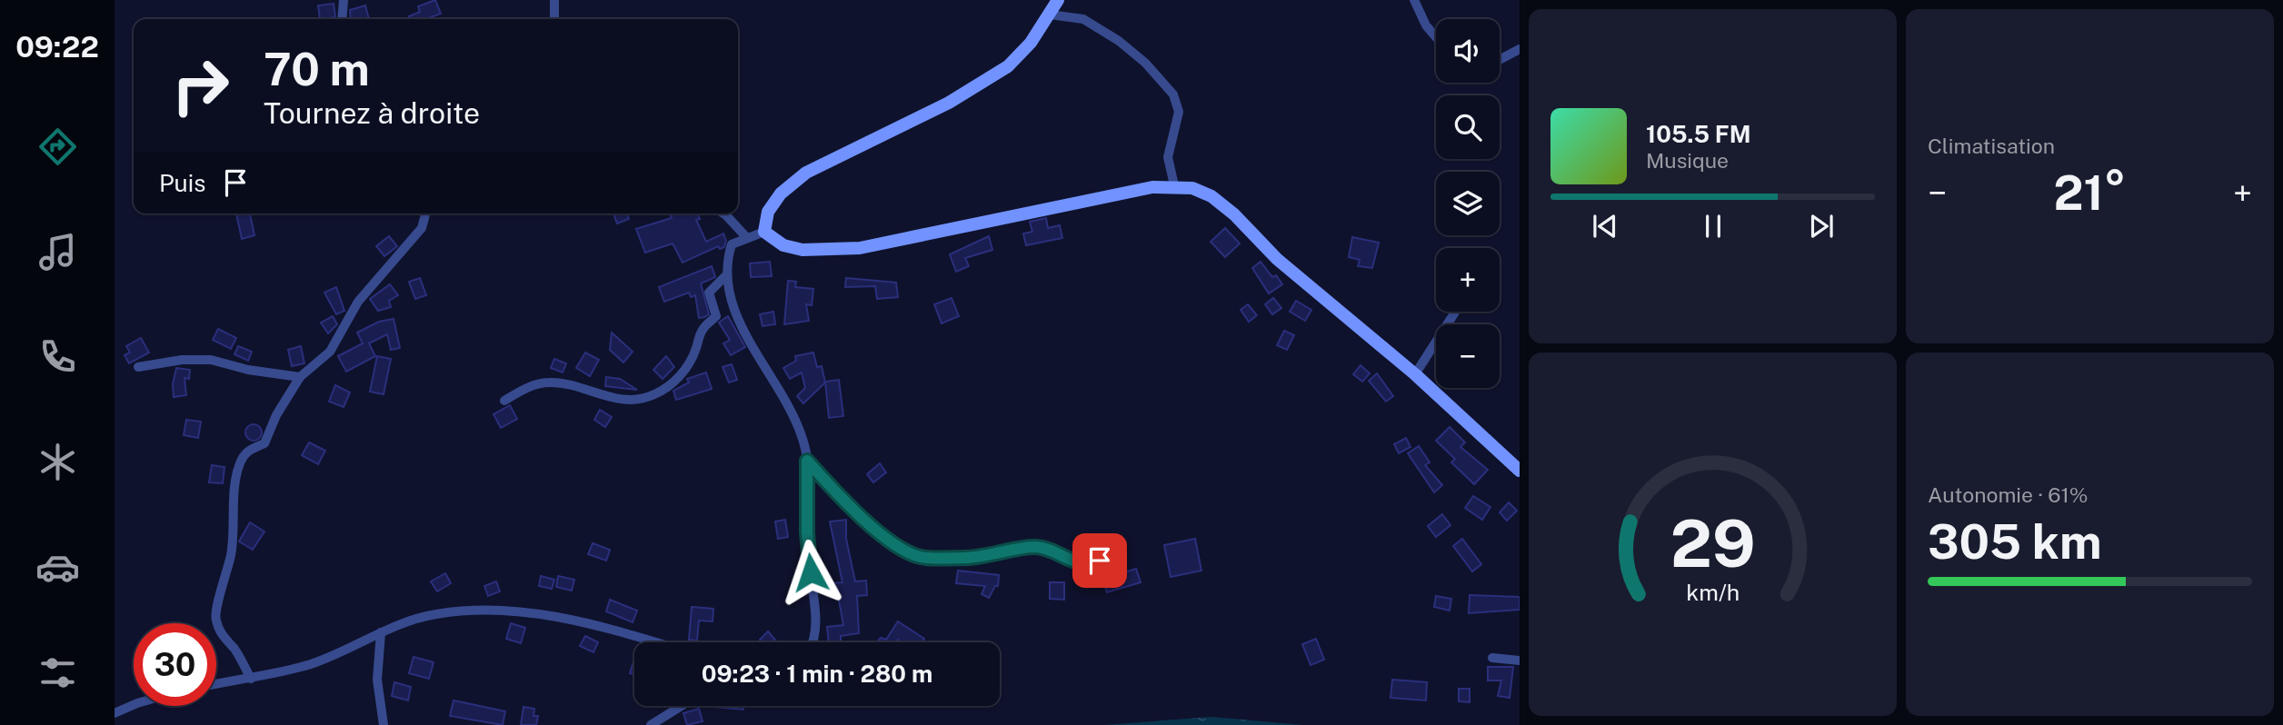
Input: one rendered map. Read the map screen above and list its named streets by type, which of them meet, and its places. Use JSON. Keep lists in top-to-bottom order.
{
  "page": {
    "tabs": "09:22",
    "tile": [
      "Climatisation",
      ["Autonomie · 61%", "305 km"]
    ],
    "map_buttons": ["+", "−"],
    "turn": ["70 m", "Tournez à droite"],
    "song": ["105.5 FM", "Musique"],
    "then": "Puis",
    "heat": ["−", "21°", "+"],
    "limit": "30",
    "trip": "09:23 · 1 min · 280 m",
    "gauge": ["29", "km/h"]
  }
}
